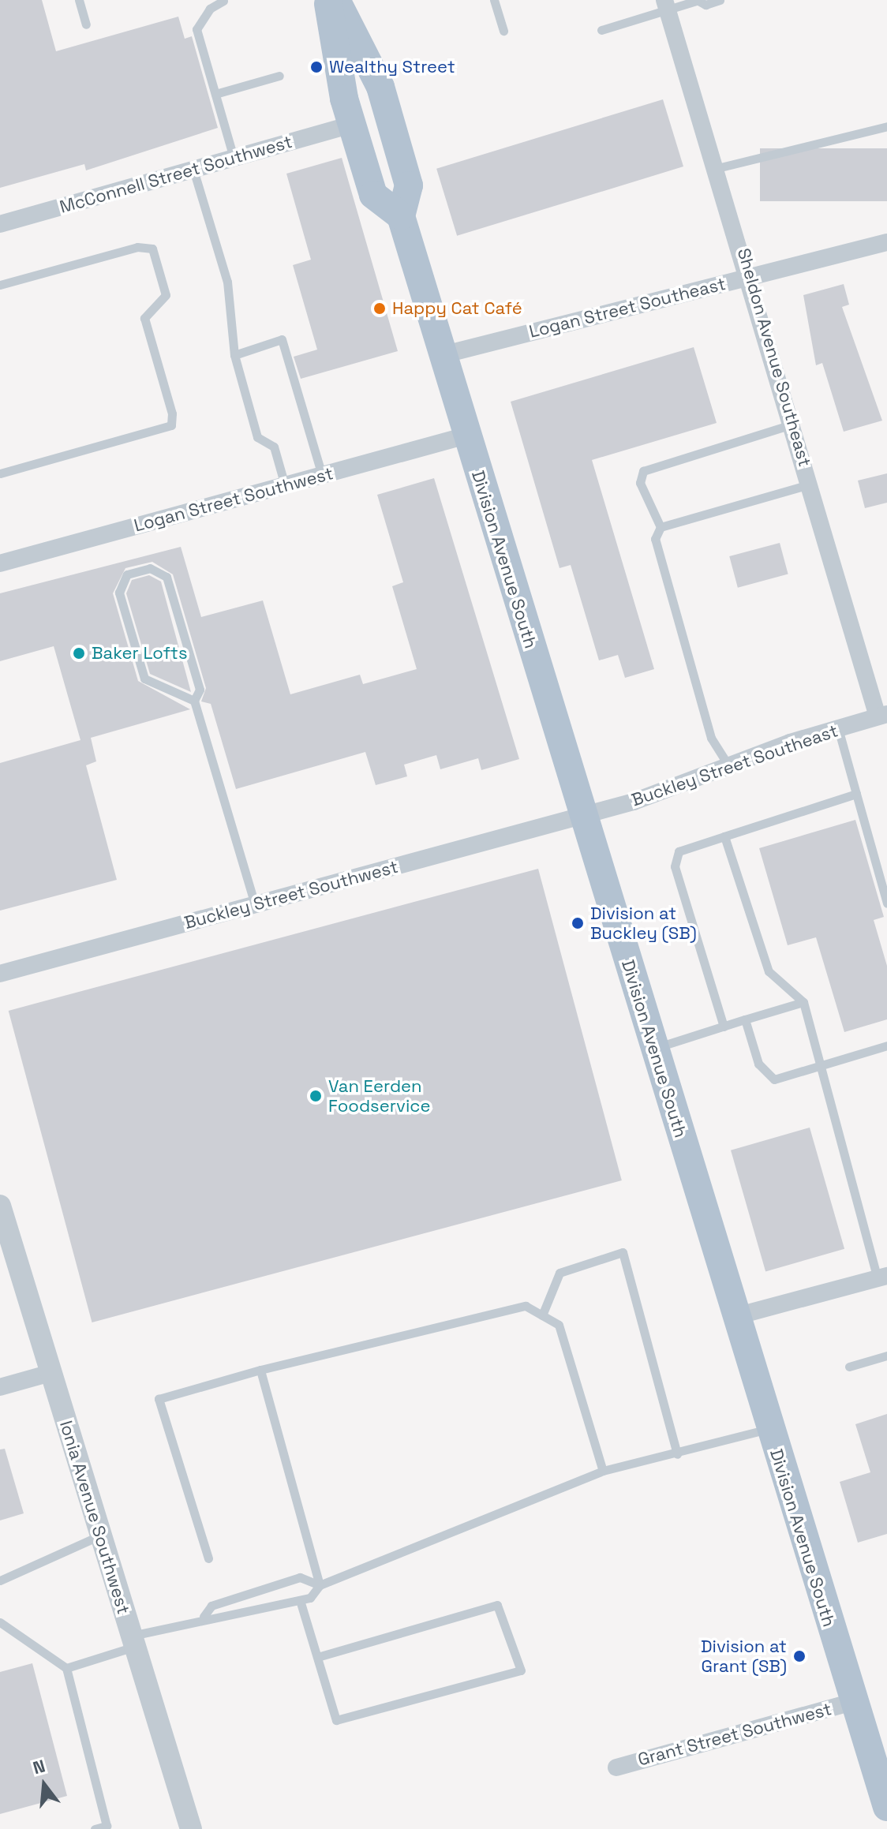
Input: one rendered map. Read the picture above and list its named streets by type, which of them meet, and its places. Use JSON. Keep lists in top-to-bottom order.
{
  "streets": {
    "main road": ["Division Avenue South"],
    "street": [
      "McConnell Street Southwest",
      "Logan Street Southeast",
      "Sheldon Avenue Southeast",
      "Logan Street Southwest",
      "Buckley Street Southeast",
      "Buckley Street Southwest",
      "Ionia Avenue Southwest",
      "Grant Street Southwest"
    ]
  },
  "crossings": [
    ["Logan Street Southeast", "Sheldon Avenue Southeast"],
    ["Logan Street Southeast", "Division Avenue South"],
    ["Sheldon Avenue Southeast", "Buckley Street Southeast"],
    ["Logan Street Southwest", "Division Avenue South"],
    ["Division Avenue South", "Buckley Street Southeast"],
    ["Division Avenue South", "Buckley Street Southwest"],
    ["Division Avenue South", "Grant Street Southwest"],
    ["Buckley Street Southeast", "Buckley Street Southwest"]
  ],
  "places": [
    "Wealthy Street",
    "Happy Cat Café",
    "Baker Lofts",
    "Division at Buckley (SB)",
    "Van Eerden Foodservice",
    "Division at Grant (SB)"
  ],
  "north": "top"
}
